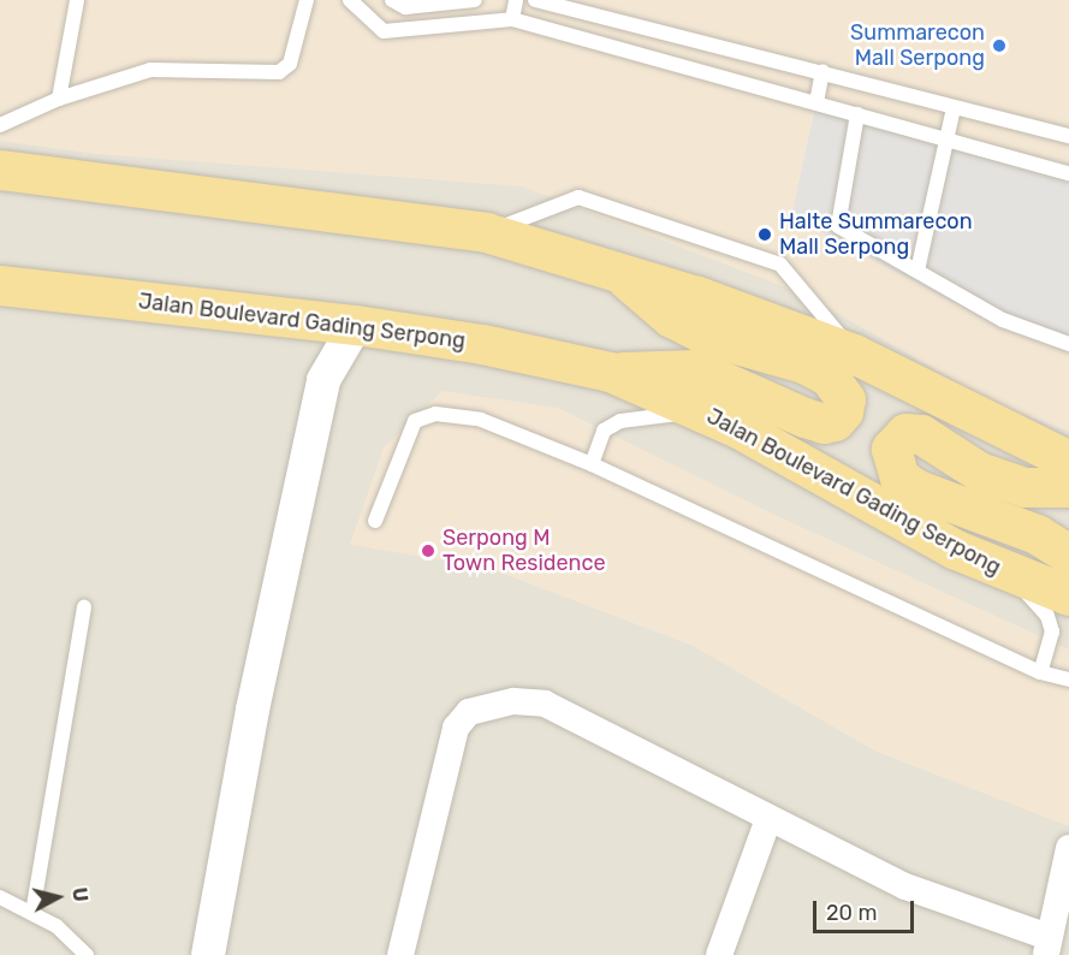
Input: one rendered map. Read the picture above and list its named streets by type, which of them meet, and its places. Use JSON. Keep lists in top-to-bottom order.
{
  "streets": {
    "main road": ["Jalan Boulevard Gading Serpong"]
  },
  "places": ["Summarecon Mall Serpong", "Halte Summarecon Mall Serpong", "Serpong M Town Residence"],
  "scale_bar": "20 m",
  "north": "right"
}
